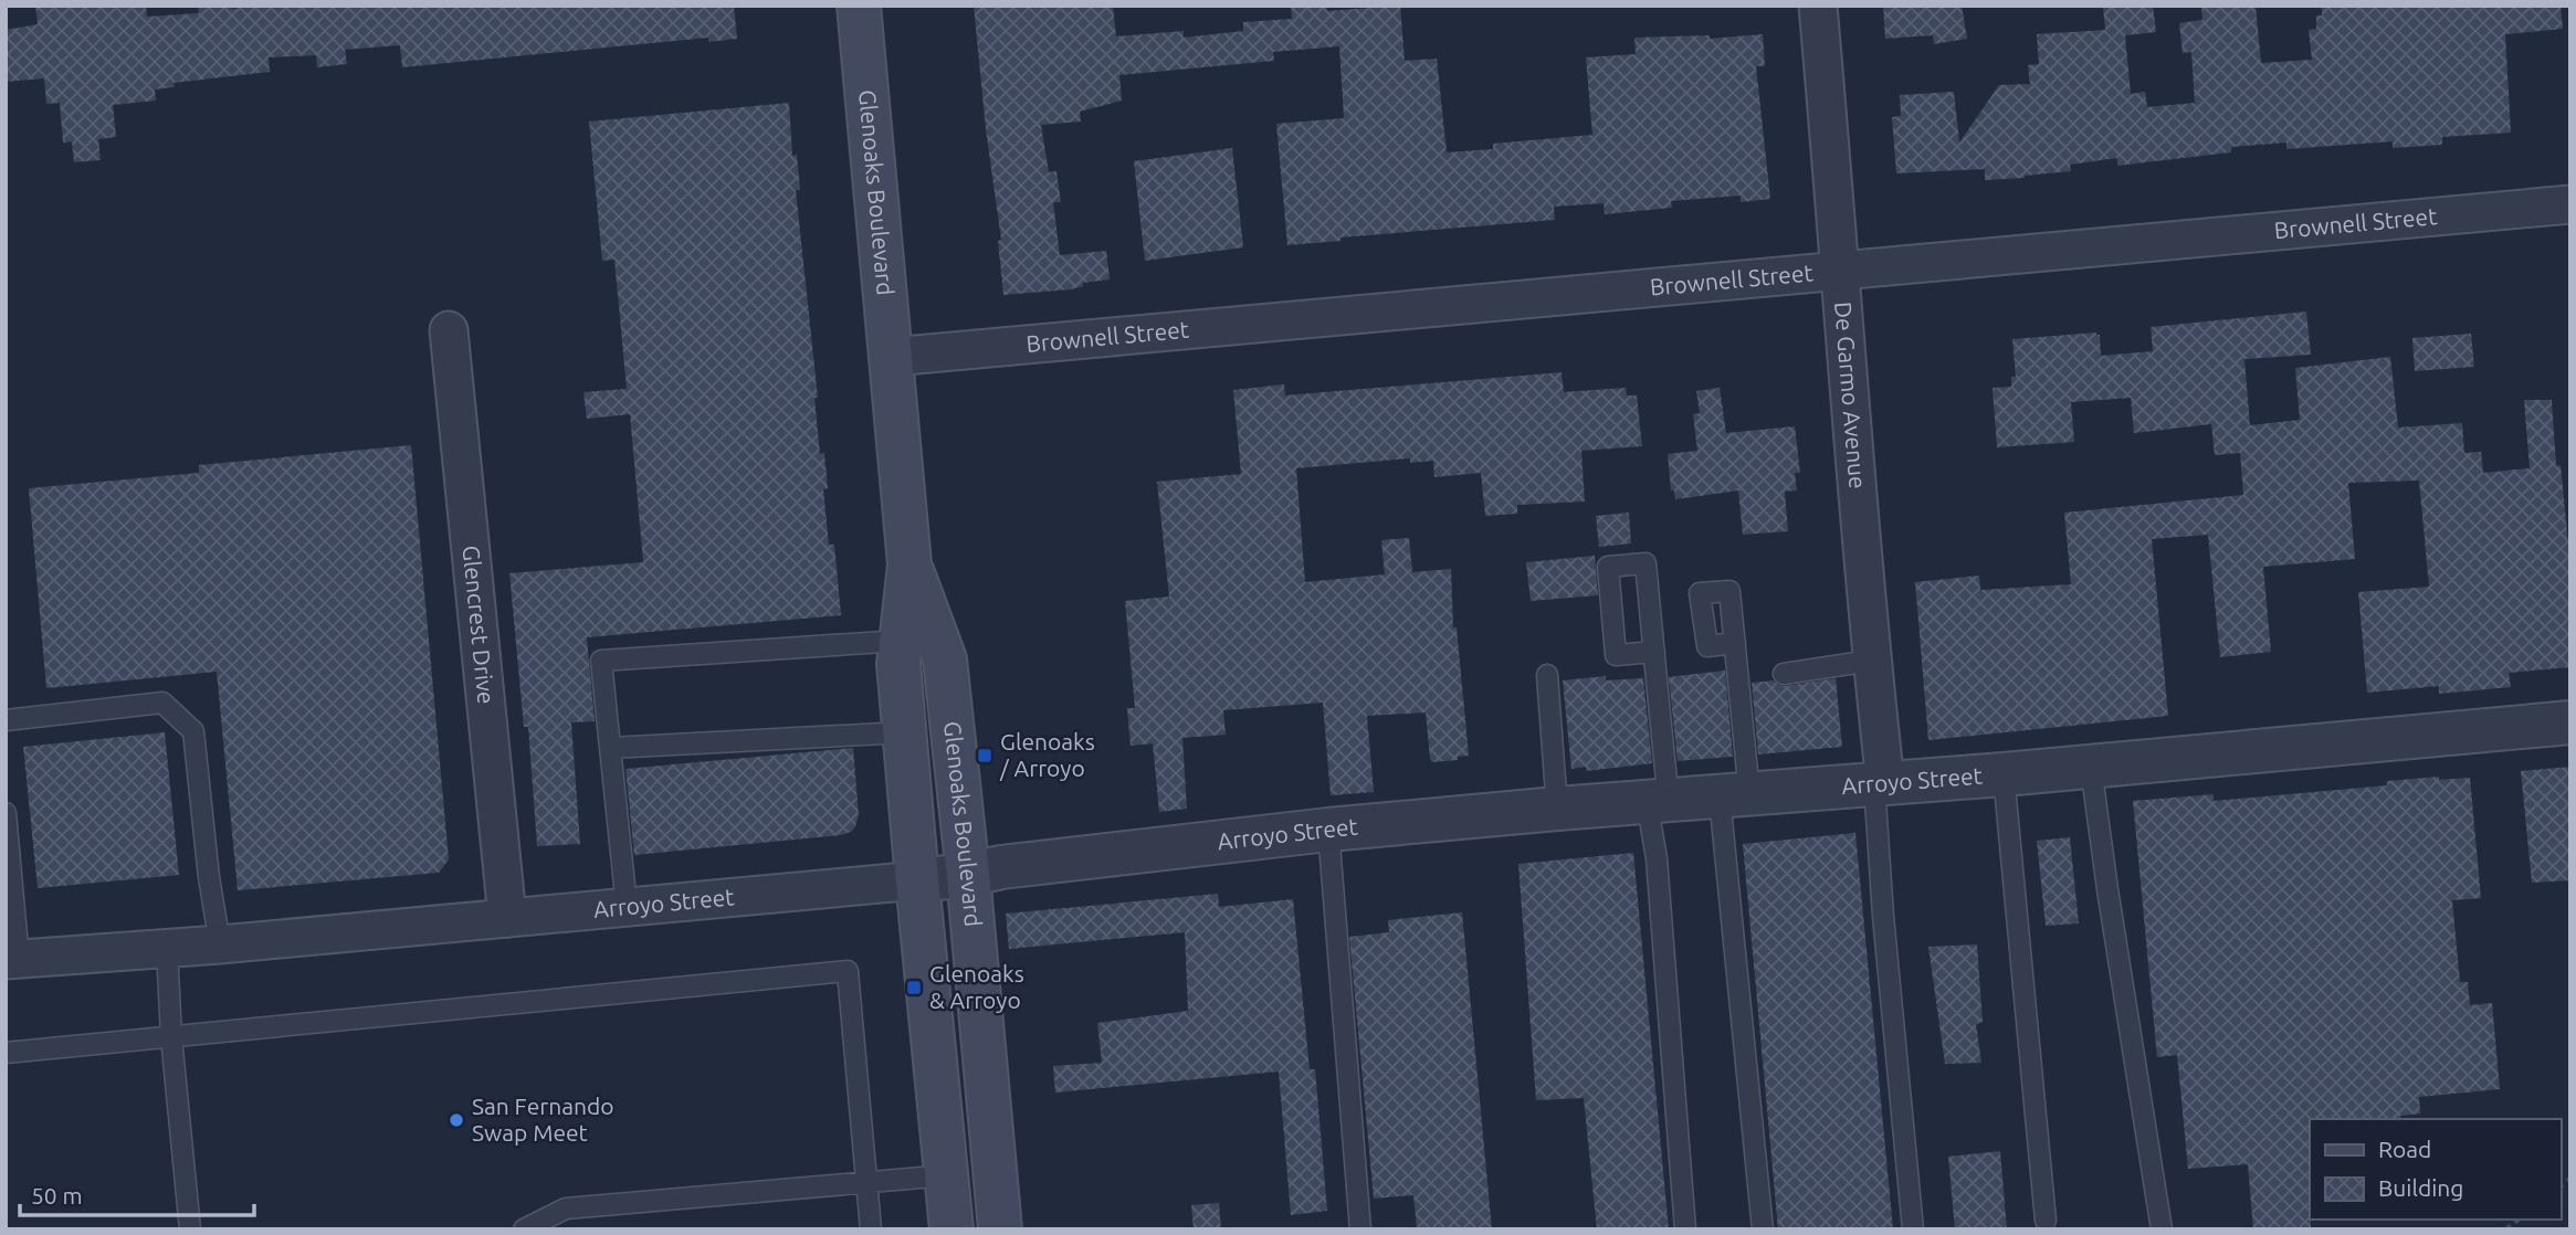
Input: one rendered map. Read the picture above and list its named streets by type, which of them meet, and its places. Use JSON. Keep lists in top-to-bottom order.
{
  "streets": {
    "main road": ["Glenoaks Boulevard"],
    "street": [
      "Brownell Street",
      "De Garmo Avenue",
      "Glencrest Drive",
      "Arroyo Street"
    ]
  },
  "crossings": [
    ["Glenoaks Boulevard", "Brownell Street"],
    ["Glenoaks Boulevard", "Arroyo Street"],
    ["Brownell Street", "De Garmo Avenue"],
    ["De Garmo Avenue", "Arroyo Street"],
    ["Glencrest Drive", "Arroyo Street"]
  ],
  "places": {
    "transit": ["Glenoaks / Arroyo", "Glenoaks & Arroyo"],
    "other": ["San Fernando Swap Meet"]
  },
  "legend": ["Road", "Building"],
  "scale_bar": "50 m"
}
